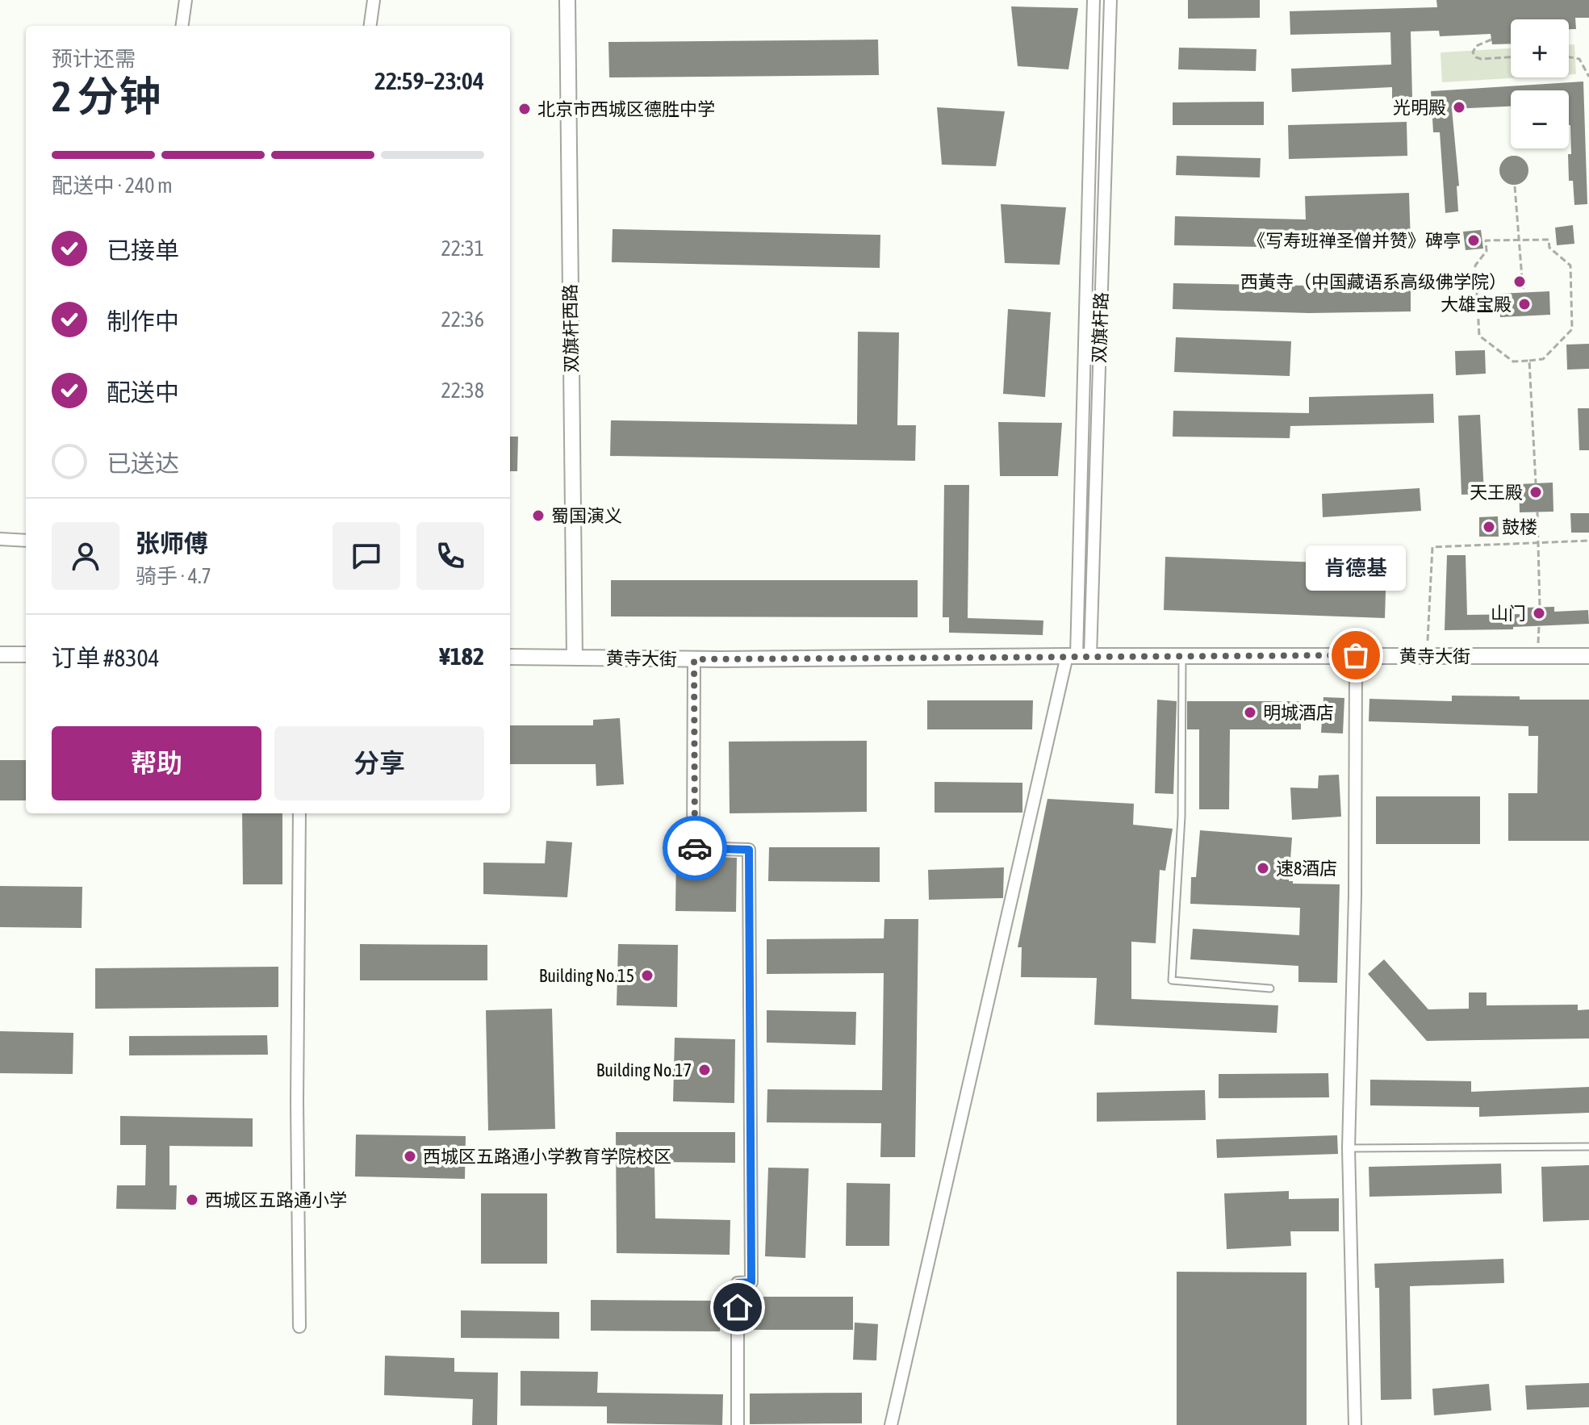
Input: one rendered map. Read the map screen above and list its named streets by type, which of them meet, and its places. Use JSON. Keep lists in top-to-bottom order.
{
  "streets": {
    "street": ["双旗杆路", "双旗杆西路", "黄寺大街"]
  },
  "crossings": [
    ["双旗杆路", "黄寺大街"],
    ["双旗杆西路", "黄寺大街"]
  ],
  "places": [
    "光明殿",
    "北京市西城区德胜中学",
    "《写寿班禅圣僧并赞》碑亭",
    "西黃寺（中国藏语系高级佛学院）",
    "大雄宝殿",
    "天王殿",
    "蜀国演义",
    "鼓楼",
    "山门",
    "肯德基",
    "明城酒店",
    "速8酒店",
    "Building No.15",
    "Building No.17",
    "西城区五路通小学教育学院校区",
    "西城区五路通小学"
  ],
  "page": {
    "map_buttons": ["+", "−"],
    "heading": ["2 分钟", "预计还需", "22:59–23:04"],
    "panel": [
      "张师傅",
      "骑手 · 4.7",
      "订单 #8304",
      "¥182"
    ],
    "bar": "配送中 · 240 m",
    "list": [
      ["已接单", "22:31"],
      ["制作中", "22:36"],
      ["配送中", "22:38"],
      "已送达"
    ],
    "bubble": "肯德基",
    "buttons": ["帮助", "分享"]
  }
}
